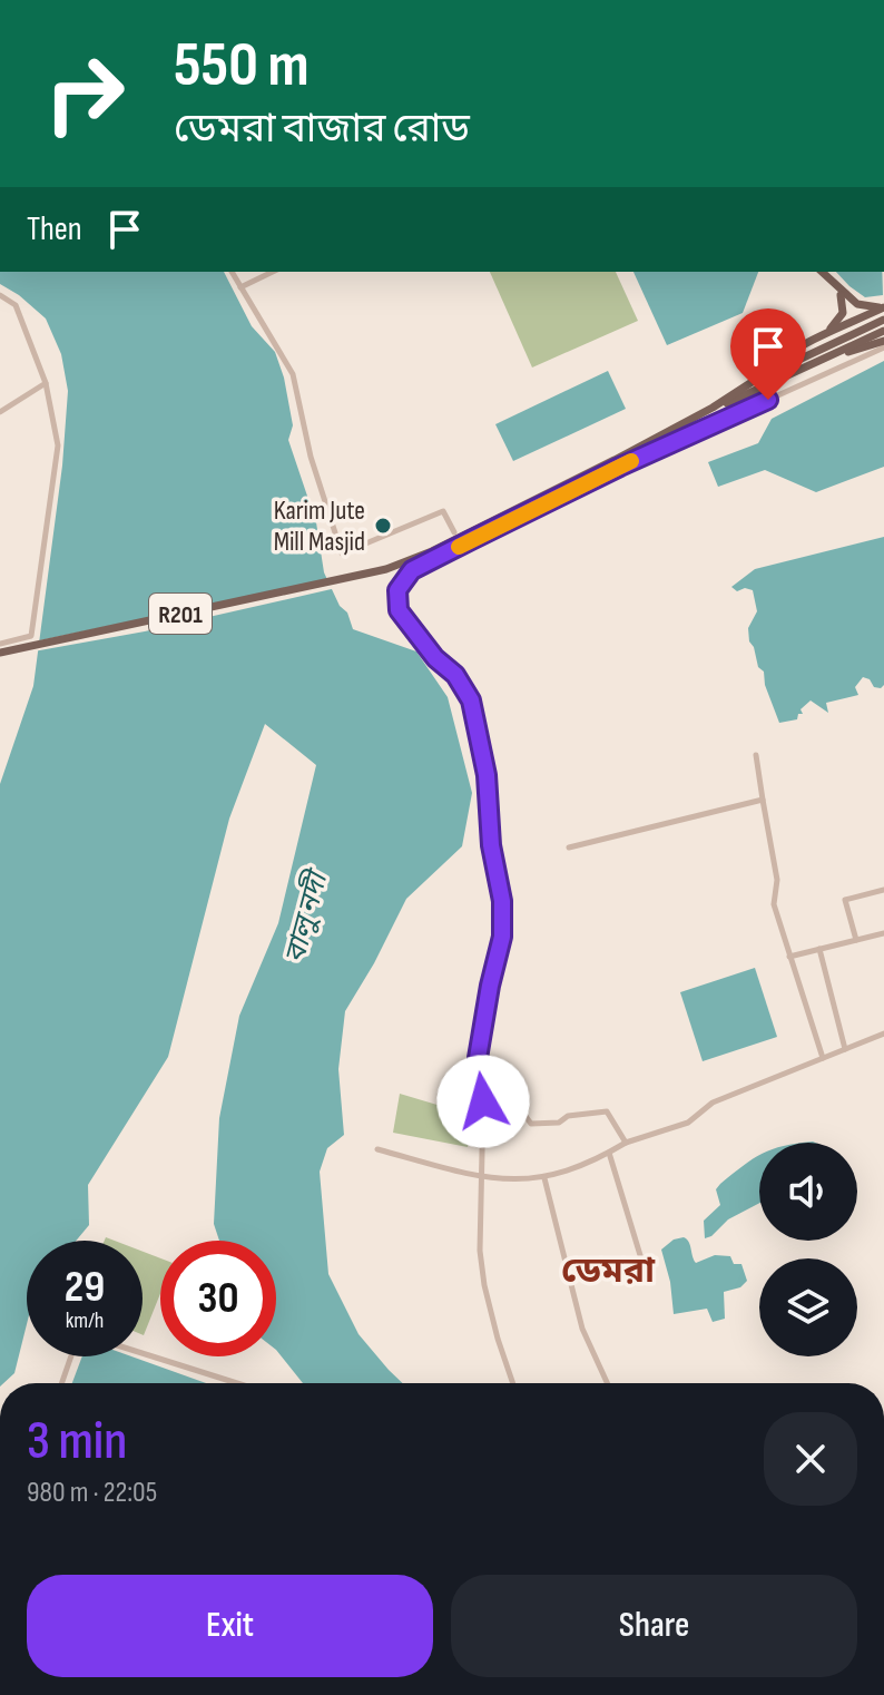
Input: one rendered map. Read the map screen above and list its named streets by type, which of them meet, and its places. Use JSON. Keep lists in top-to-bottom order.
{
  "streets": {
    "main road": ["R201"]
  },
  "districts": ["ডেমরা"],
  "water": ["বালু নদী"],
  "places": ["Karim Jute Mill Masjid"],
  "page": {
    "turn": ["550 m", "ডেমরা বাজার রোড"],
    "then": "Then",
    "speed": "29 km/h",
    "limit": "30",
    "heading": ["3 min", "980 m · 22:05"],
    "buttons": ["Exit", "Share"]
  }
}
